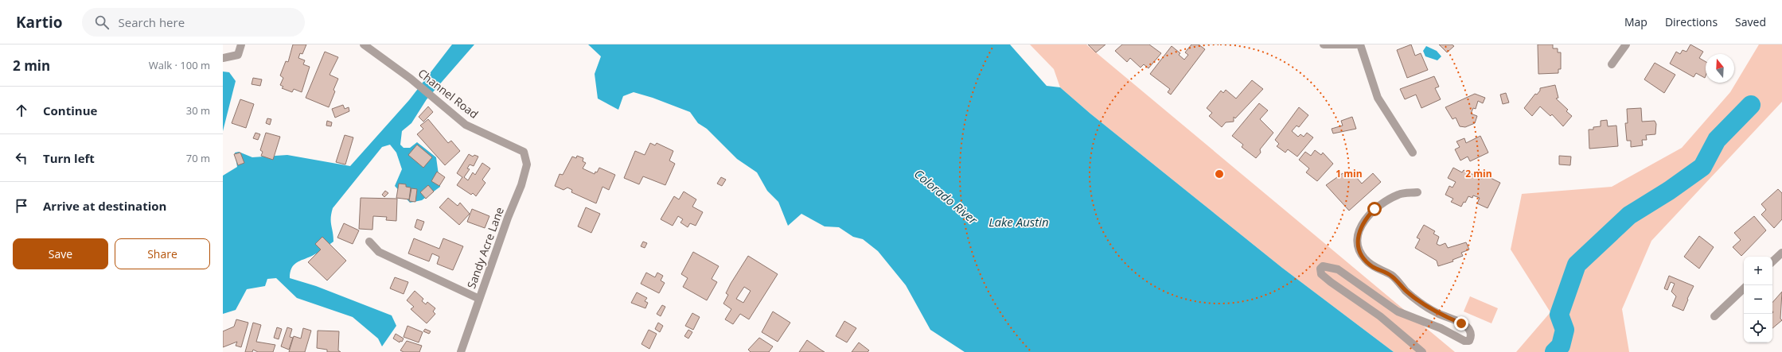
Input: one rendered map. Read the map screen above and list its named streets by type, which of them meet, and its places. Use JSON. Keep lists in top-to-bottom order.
{
  "streets": {
    "street": ["Channel Road", "Sandy Acre Lane"]
  },
  "crossings": [
    ["Channel Road", "Sandy Acre Lane"]
  ],
  "water": ["Colorado River", "Lake Austin"],
  "north": "top",
  "page": {
    "header": "Kartio",
    "search": "Search here",
    "nav": ["Map", "Directions", "Saved"],
    "heading": ["2 min", "Walk · 100 m"],
    "list": [
      ["Continue", "30 m"],
      ["Turn left", "70 m"],
      "Arrive at destination"
    ],
    "buttons": ["Save", "Share"],
    "map_buttons": ["+", "−"]
  },
  "rings": ["1 min", "2 min"]
}
